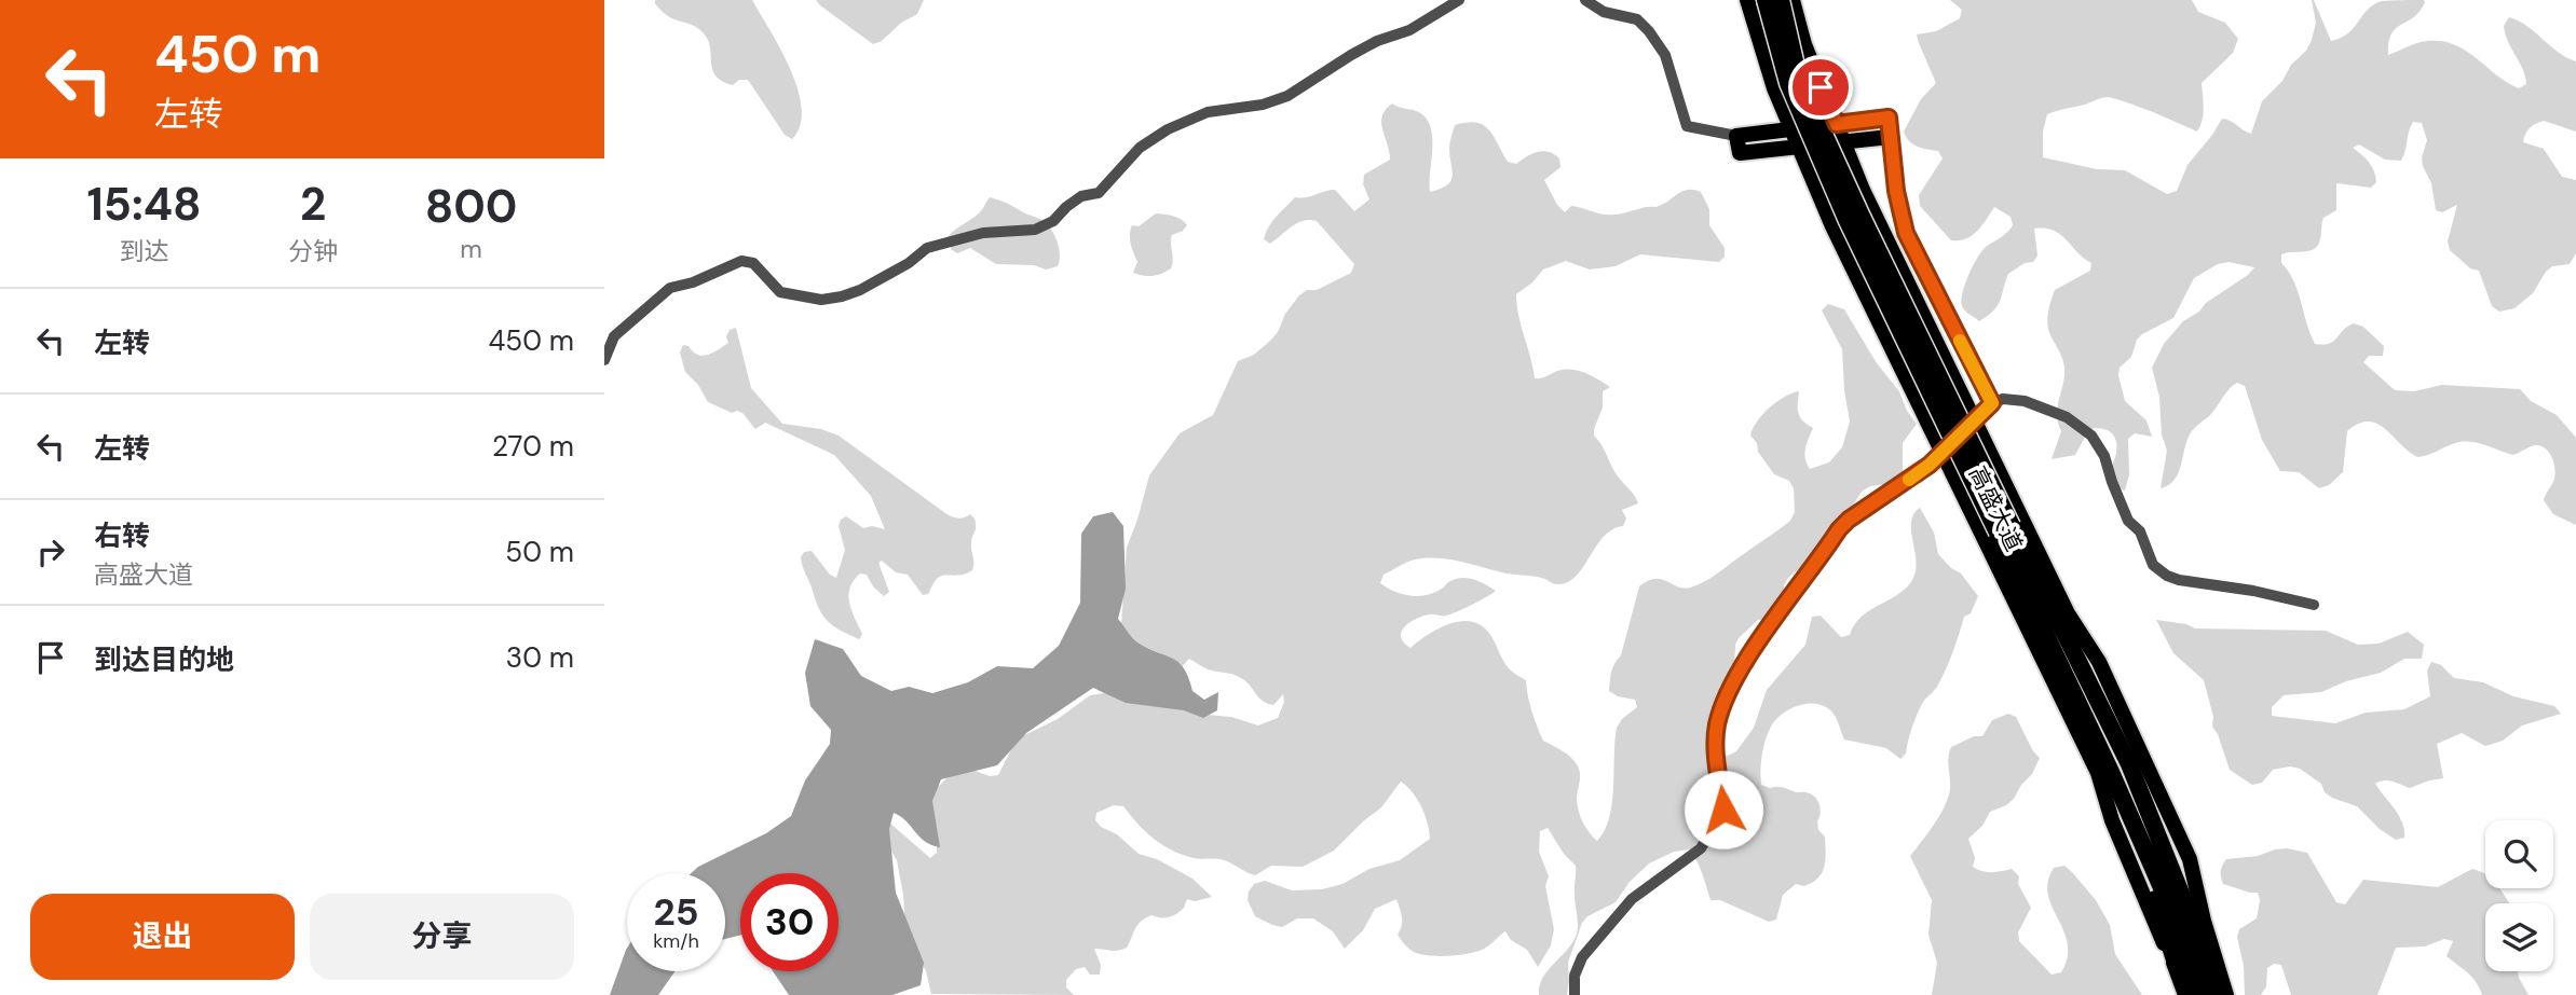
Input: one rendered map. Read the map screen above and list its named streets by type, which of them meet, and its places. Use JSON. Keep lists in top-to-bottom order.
{
  "streets": {
    "highway": ["高盛大道"]
  },
  "page": {
    "turn": ["450 m", "左转"],
    "eta": [
      "15:48",
      "到达",
      "2",
      "分钟",
      "800",
      "m"
    ],
    "list": [
      {
        "name": "左转",
        "value": "450 m"
      },
      {
        "name": "左转",
        "value": "270 m"
      },
      {
        "name": "右转",
        "note": "高盛大道",
        "value": "50 m"
      },
      {
        "name": "到达目的地",
        "value": "30 m"
      }
    ],
    "speed": "25 km/h",
    "limit": "30",
    "buttons": ["退出", "分享"]
  }
}
